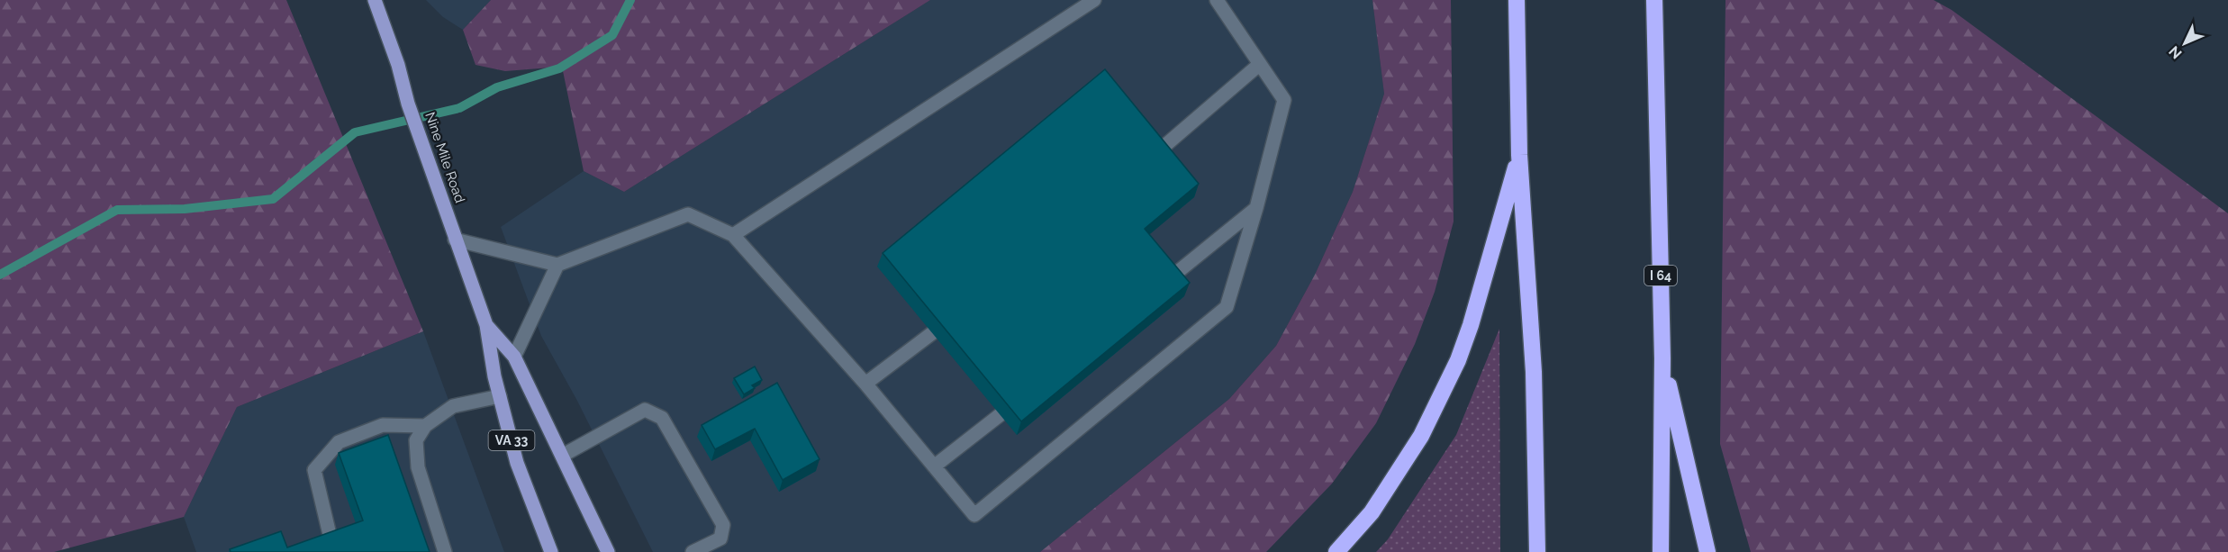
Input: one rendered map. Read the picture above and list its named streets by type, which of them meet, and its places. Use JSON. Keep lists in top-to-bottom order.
{
  "streets": {
    "highway": ["I 64"],
    "main road": ["Nine Mile Road", "VA 33"]
  },
  "north": "bottom left"
}
